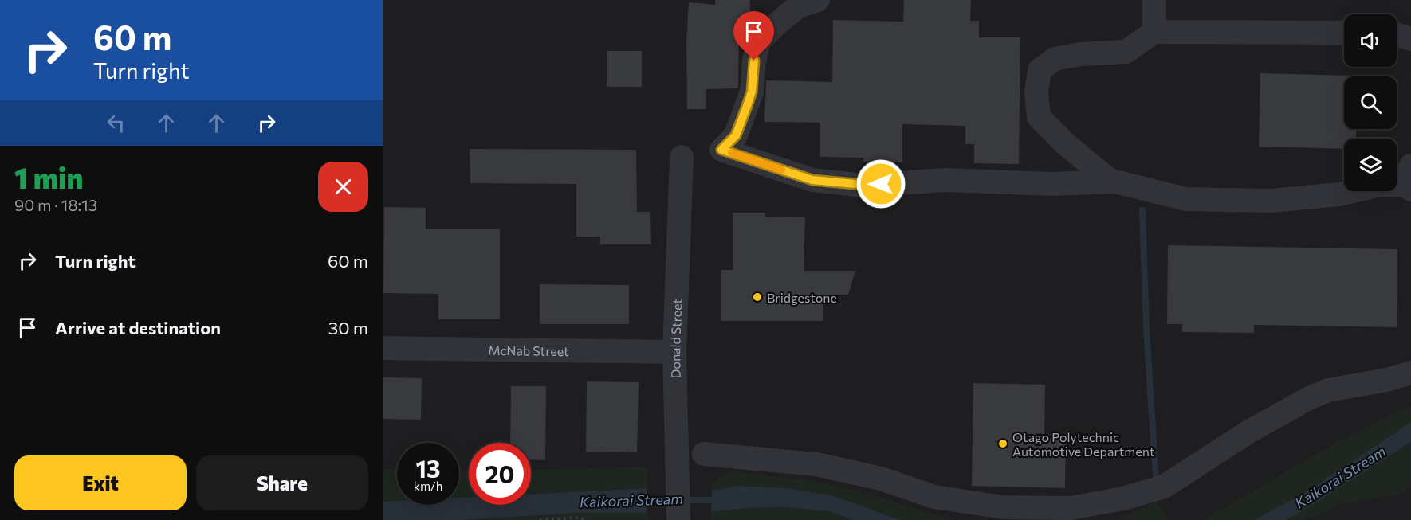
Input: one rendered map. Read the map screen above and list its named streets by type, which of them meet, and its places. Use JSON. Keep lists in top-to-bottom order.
{
  "streets": {
    "street": ["Donald Street", "McNab Street"]
  },
  "crossings": [
    ["Donald Street", "McNab Street"]
  ],
  "water": ["Kaikorai Stream"],
  "places": ["Bridgestone", "Otago Polytechnic Automotive Department"],
  "page": {
    "turn": ["60 m", "Turn right"],
    "heading": ["1 min", "90 m · 18:13"],
    "list": [
      {
        "name": "Turn right",
        "value": "60 m"
      },
      {
        "name": "Arrive at destination",
        "value": "30 m"
      }
    ],
    "speed": "13 km/h",
    "limit": "20",
    "buttons": ["Exit", "Share"]
  }
}
